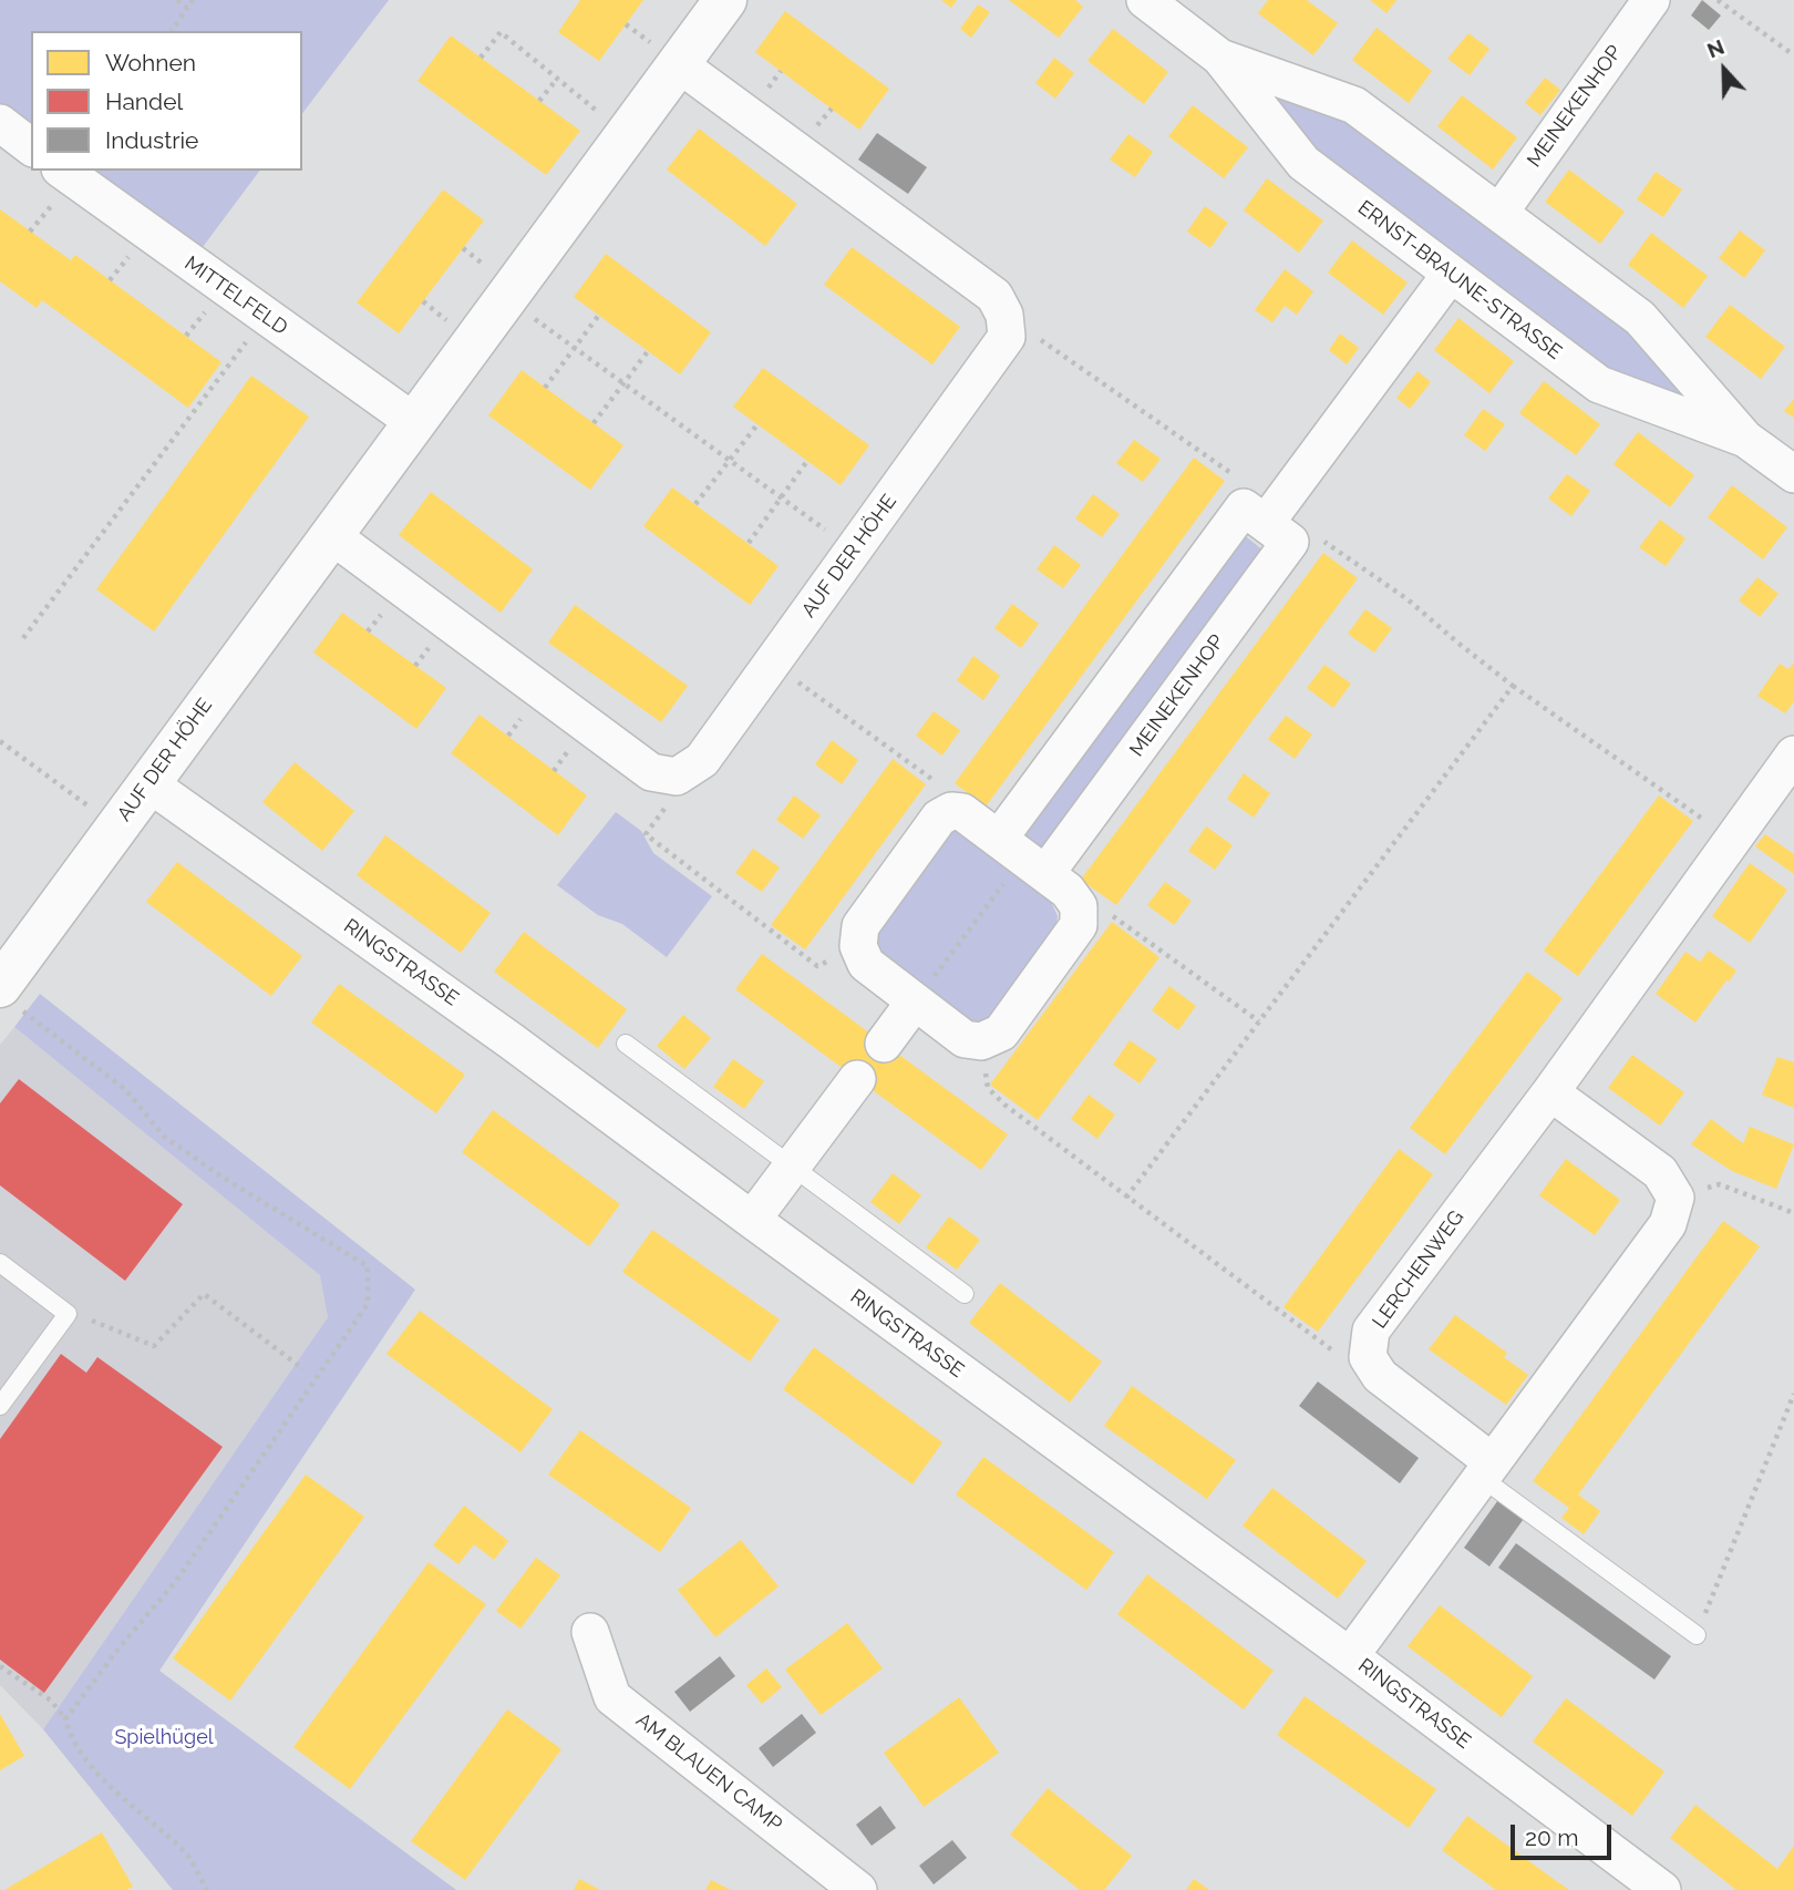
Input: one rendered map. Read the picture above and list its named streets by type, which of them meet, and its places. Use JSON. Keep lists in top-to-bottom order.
{
  "streets": {
    "street": [
      "MEINEKENHOP",
      "ERNST-BRAUNE-STRASSE",
      "MITTELFELD",
      "AUF DER HÖHE",
      "RINGSTRASSE",
      "LERCHENWEG",
      "AM BLAUEN CAMP"
    ]
  },
  "crossings": [
    ["MEINEKENHOP", "ERNST-BRAUNE-STRASSE"],
    ["MITTELFELD", "AUF DER HÖHE"],
    ["AUF DER HÖHE", "RINGSTRASSE"]
  ],
  "parks": ["Spielhügel"],
  "legend": ["Wohnen", "Handel", "Industrie"],
  "scale_bar": "20 m",
  "north": "top"
}
